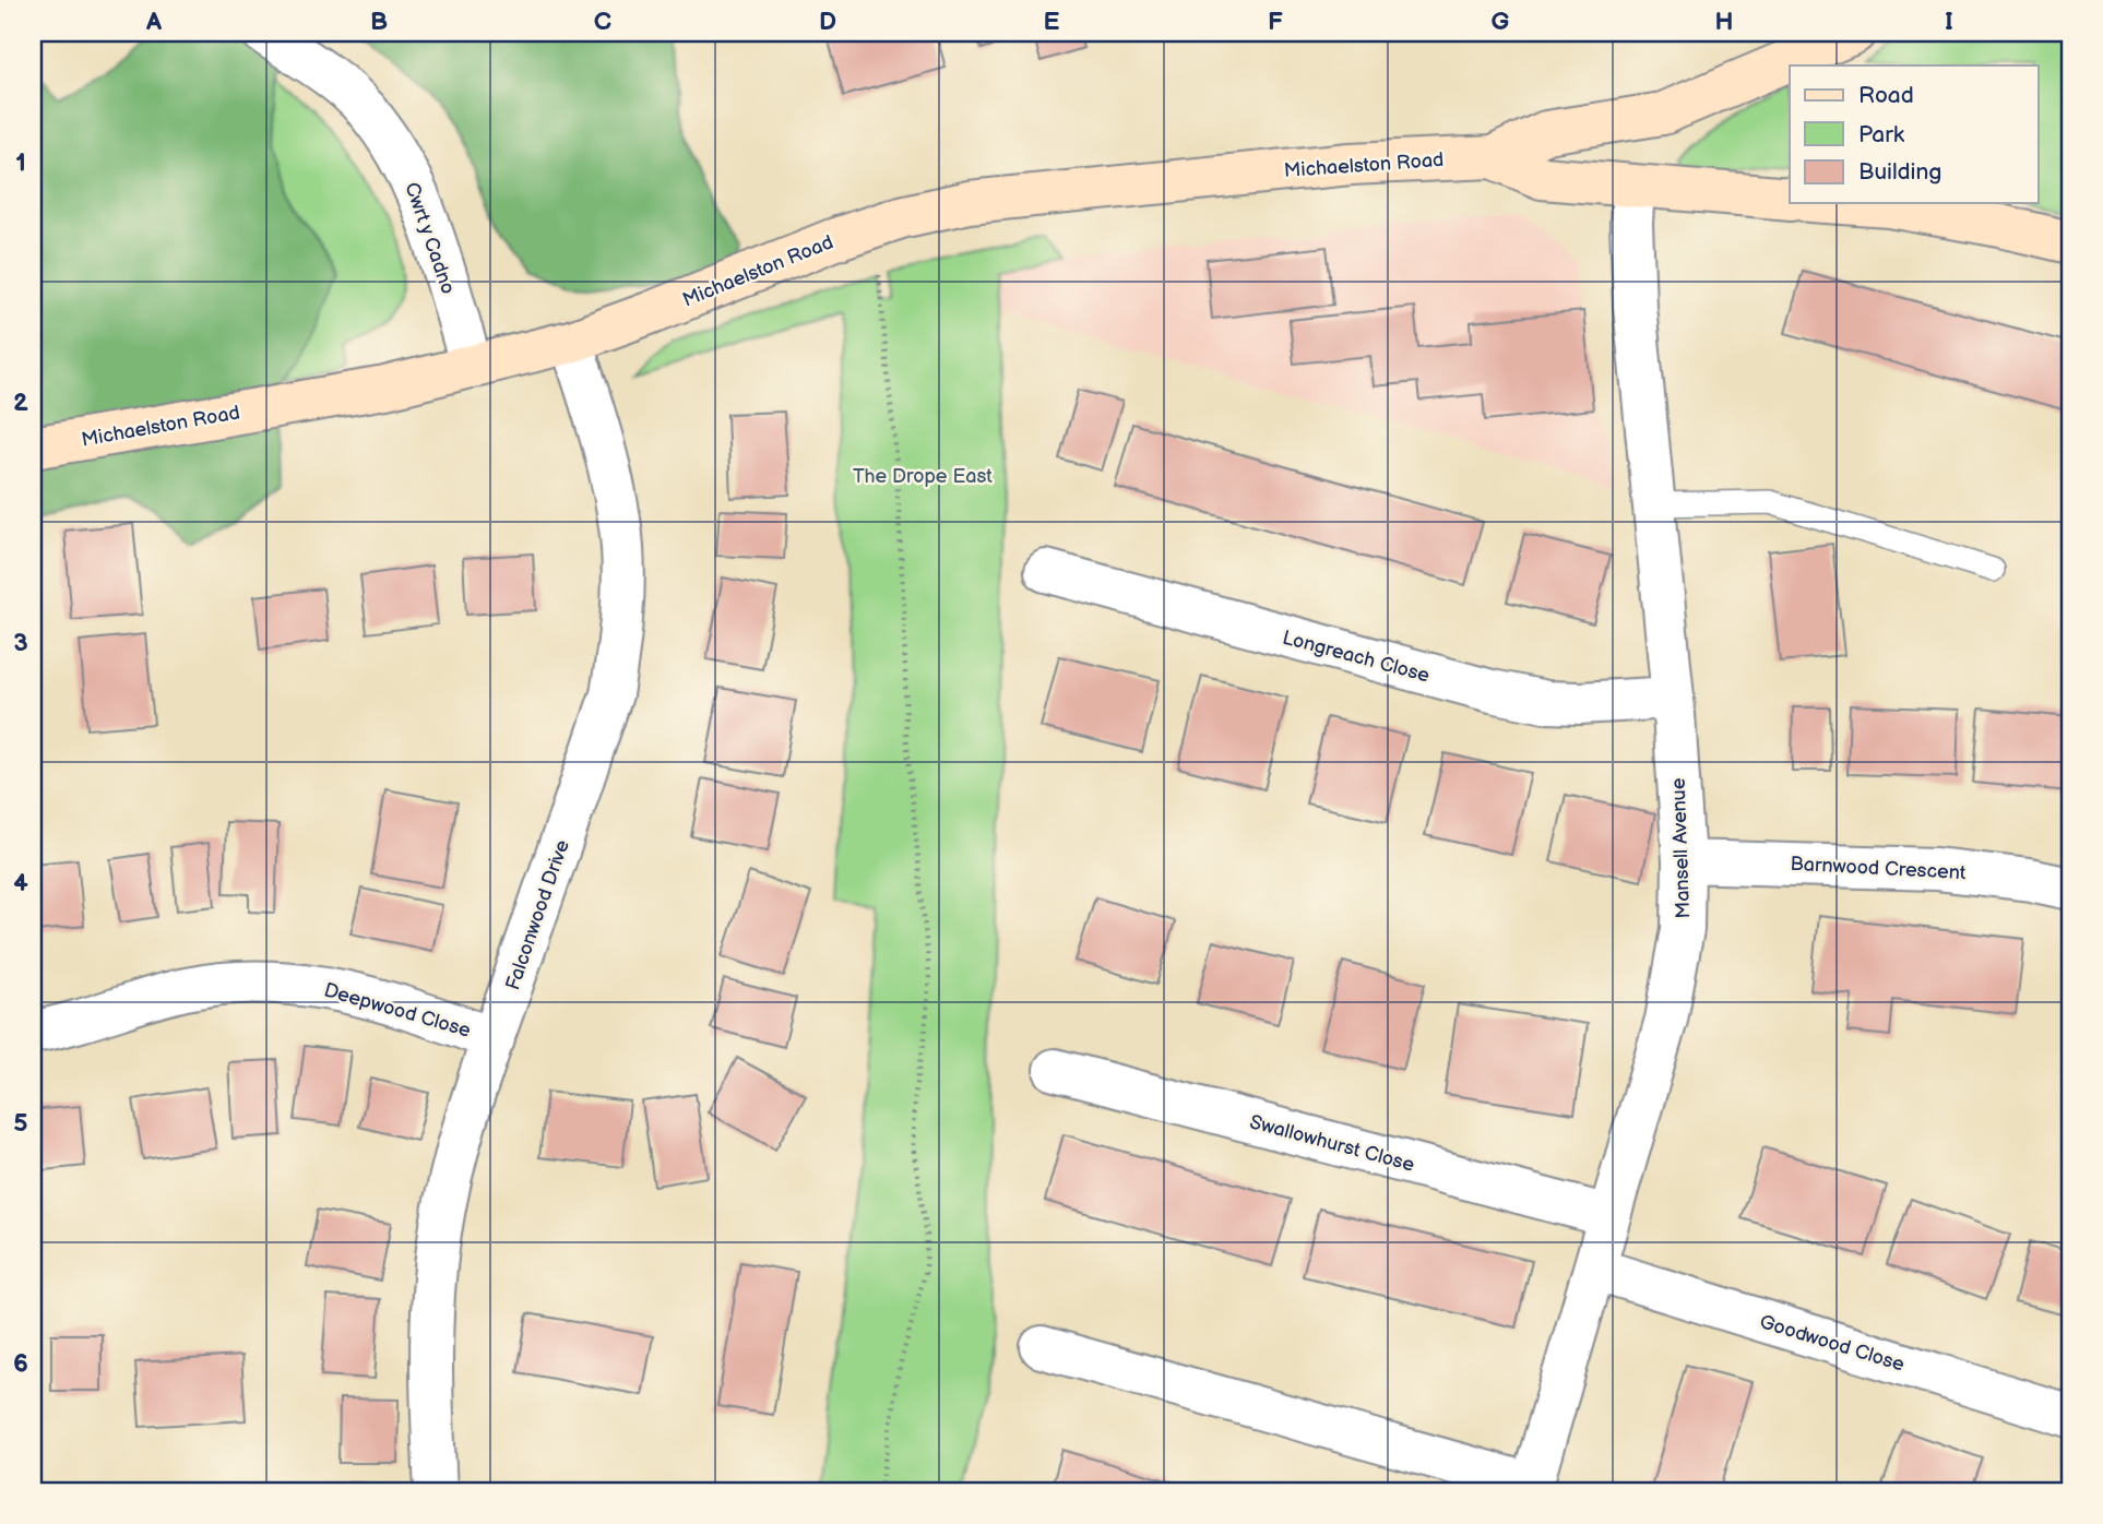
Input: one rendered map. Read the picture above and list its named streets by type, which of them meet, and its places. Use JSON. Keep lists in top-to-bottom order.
{
  "streets": {
    "street": [
      "Michaelston Road",
      "Cwrt y Cadno",
      "Longreach Close",
      "Mansell Avenue",
      "Barnwood Crescent",
      "Falconwood Drive",
      "Deepwood Close",
      "Swallowhurst Close",
      "Goodwood Close"
    ]
  },
  "crossings": [
    ["Michaelston Road", "Cwrt y Cadno"],
    ["Michaelston Road", "Mansell Avenue"],
    ["Michaelston Road", "Falconwood Drive"],
    ["Longreach Close", "Mansell Avenue"],
    ["Mansell Avenue", "Barnwood Crescent"],
    ["Mansell Avenue", "Swallowhurst Close"],
    ["Mansell Avenue", "Goodwood Close"],
    ["Falconwood Drive", "Deepwood Close"]
  ],
  "parks": ["The Drope East"],
  "legend": ["Road", "Park", "Building"],
  "grid": {
    "columns": [
      "A",
      "B",
      "C",
      "D",
      "E",
      "F",
      "G",
      "H",
      "I"
    ],
    "rows": [
      "1",
      "2",
      "3",
      "4",
      "5",
      "6"
    ]
  }
}
